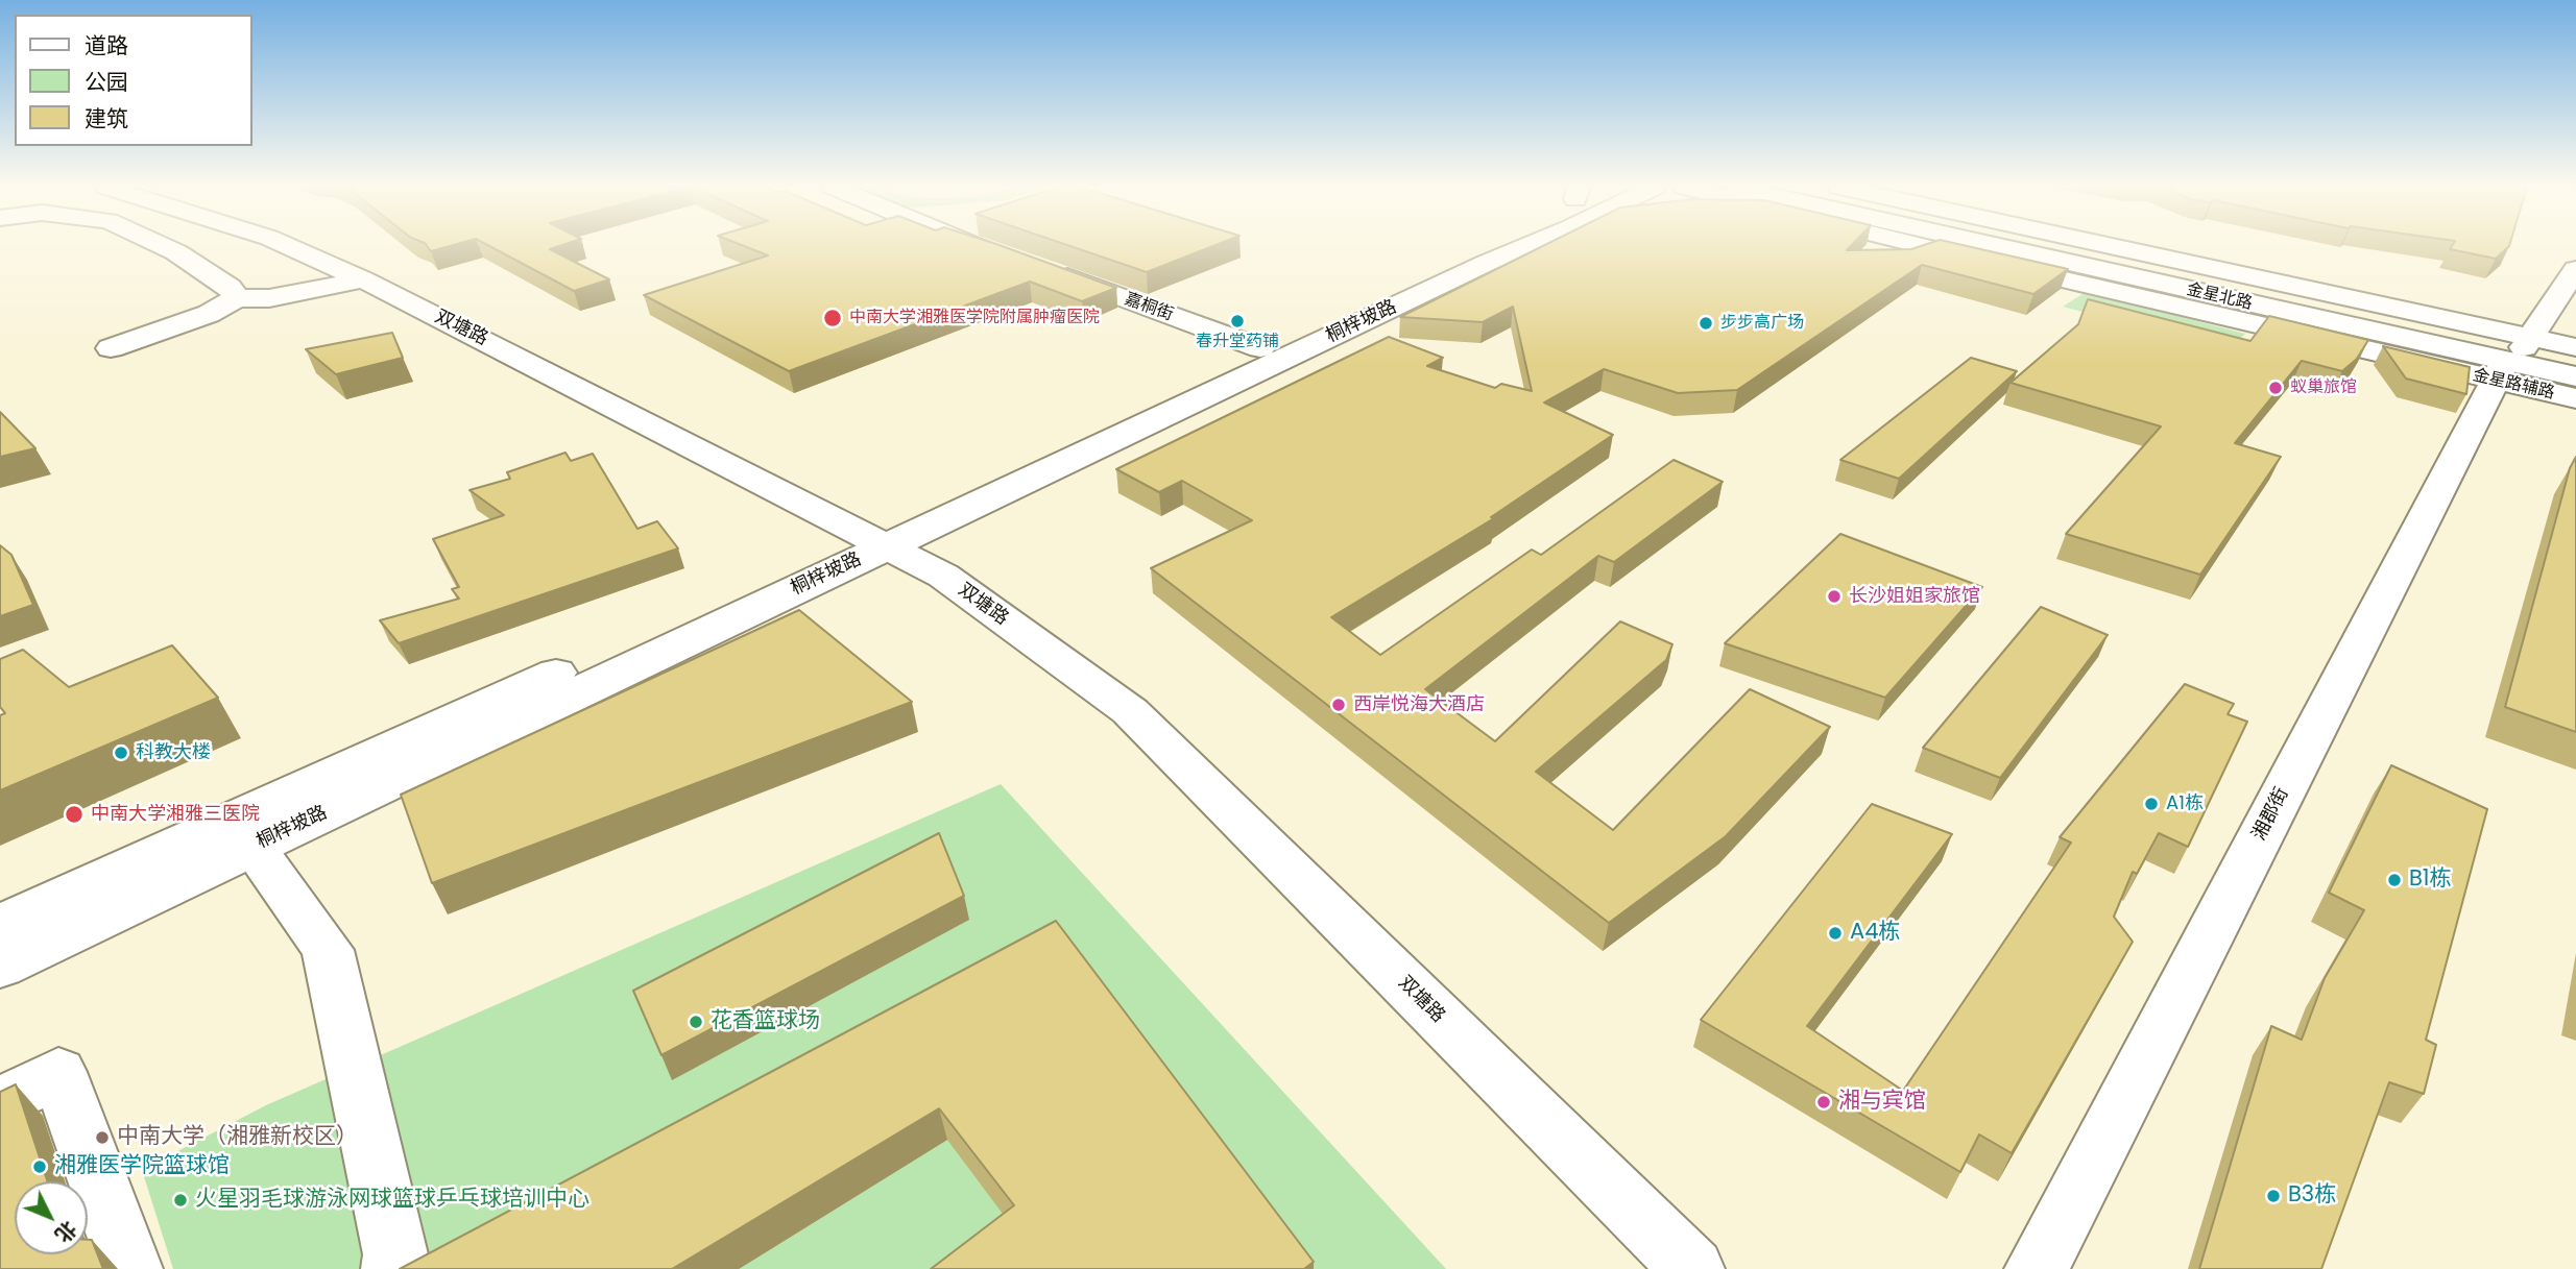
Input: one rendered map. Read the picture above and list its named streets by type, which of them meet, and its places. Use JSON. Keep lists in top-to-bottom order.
{
  "streets": {
    "street": [
      "金星北路",
      "嘉桐街",
      "桐梓坡路",
      "双塘路",
      "金星路辅路",
      "湘郡街"
    ]
  },
  "crossings": [
    ["金星北路", "湘郡街"],
    ["嘉桐街", "桐梓坡路"],
    ["桐梓坡路", "双塘路"]
  ],
  "places": [
    "中南大学湘雅医学院附属肿瘤医院",
    "春升堂药铺",
    "步步高广场",
    "蚁巢旅馆",
    "长沙姐姐家旅馆",
    "西岸悦海大酒店",
    "科教大楼",
    "A1栋",
    "中南大学湘雅三医院",
    "B1栋",
    "A4栋",
    "花香篮球场",
    "湘与宾馆",
    "中南大学（湘雅新校区）",
    "湘雅医学院篮球馆",
    "B3栋",
    "火星羽毛球游泳网球篮球乒乓球培训中心"
  ],
  "legend": ["道路", "公园", "建筑"],
  "north": "bottom right"
}
